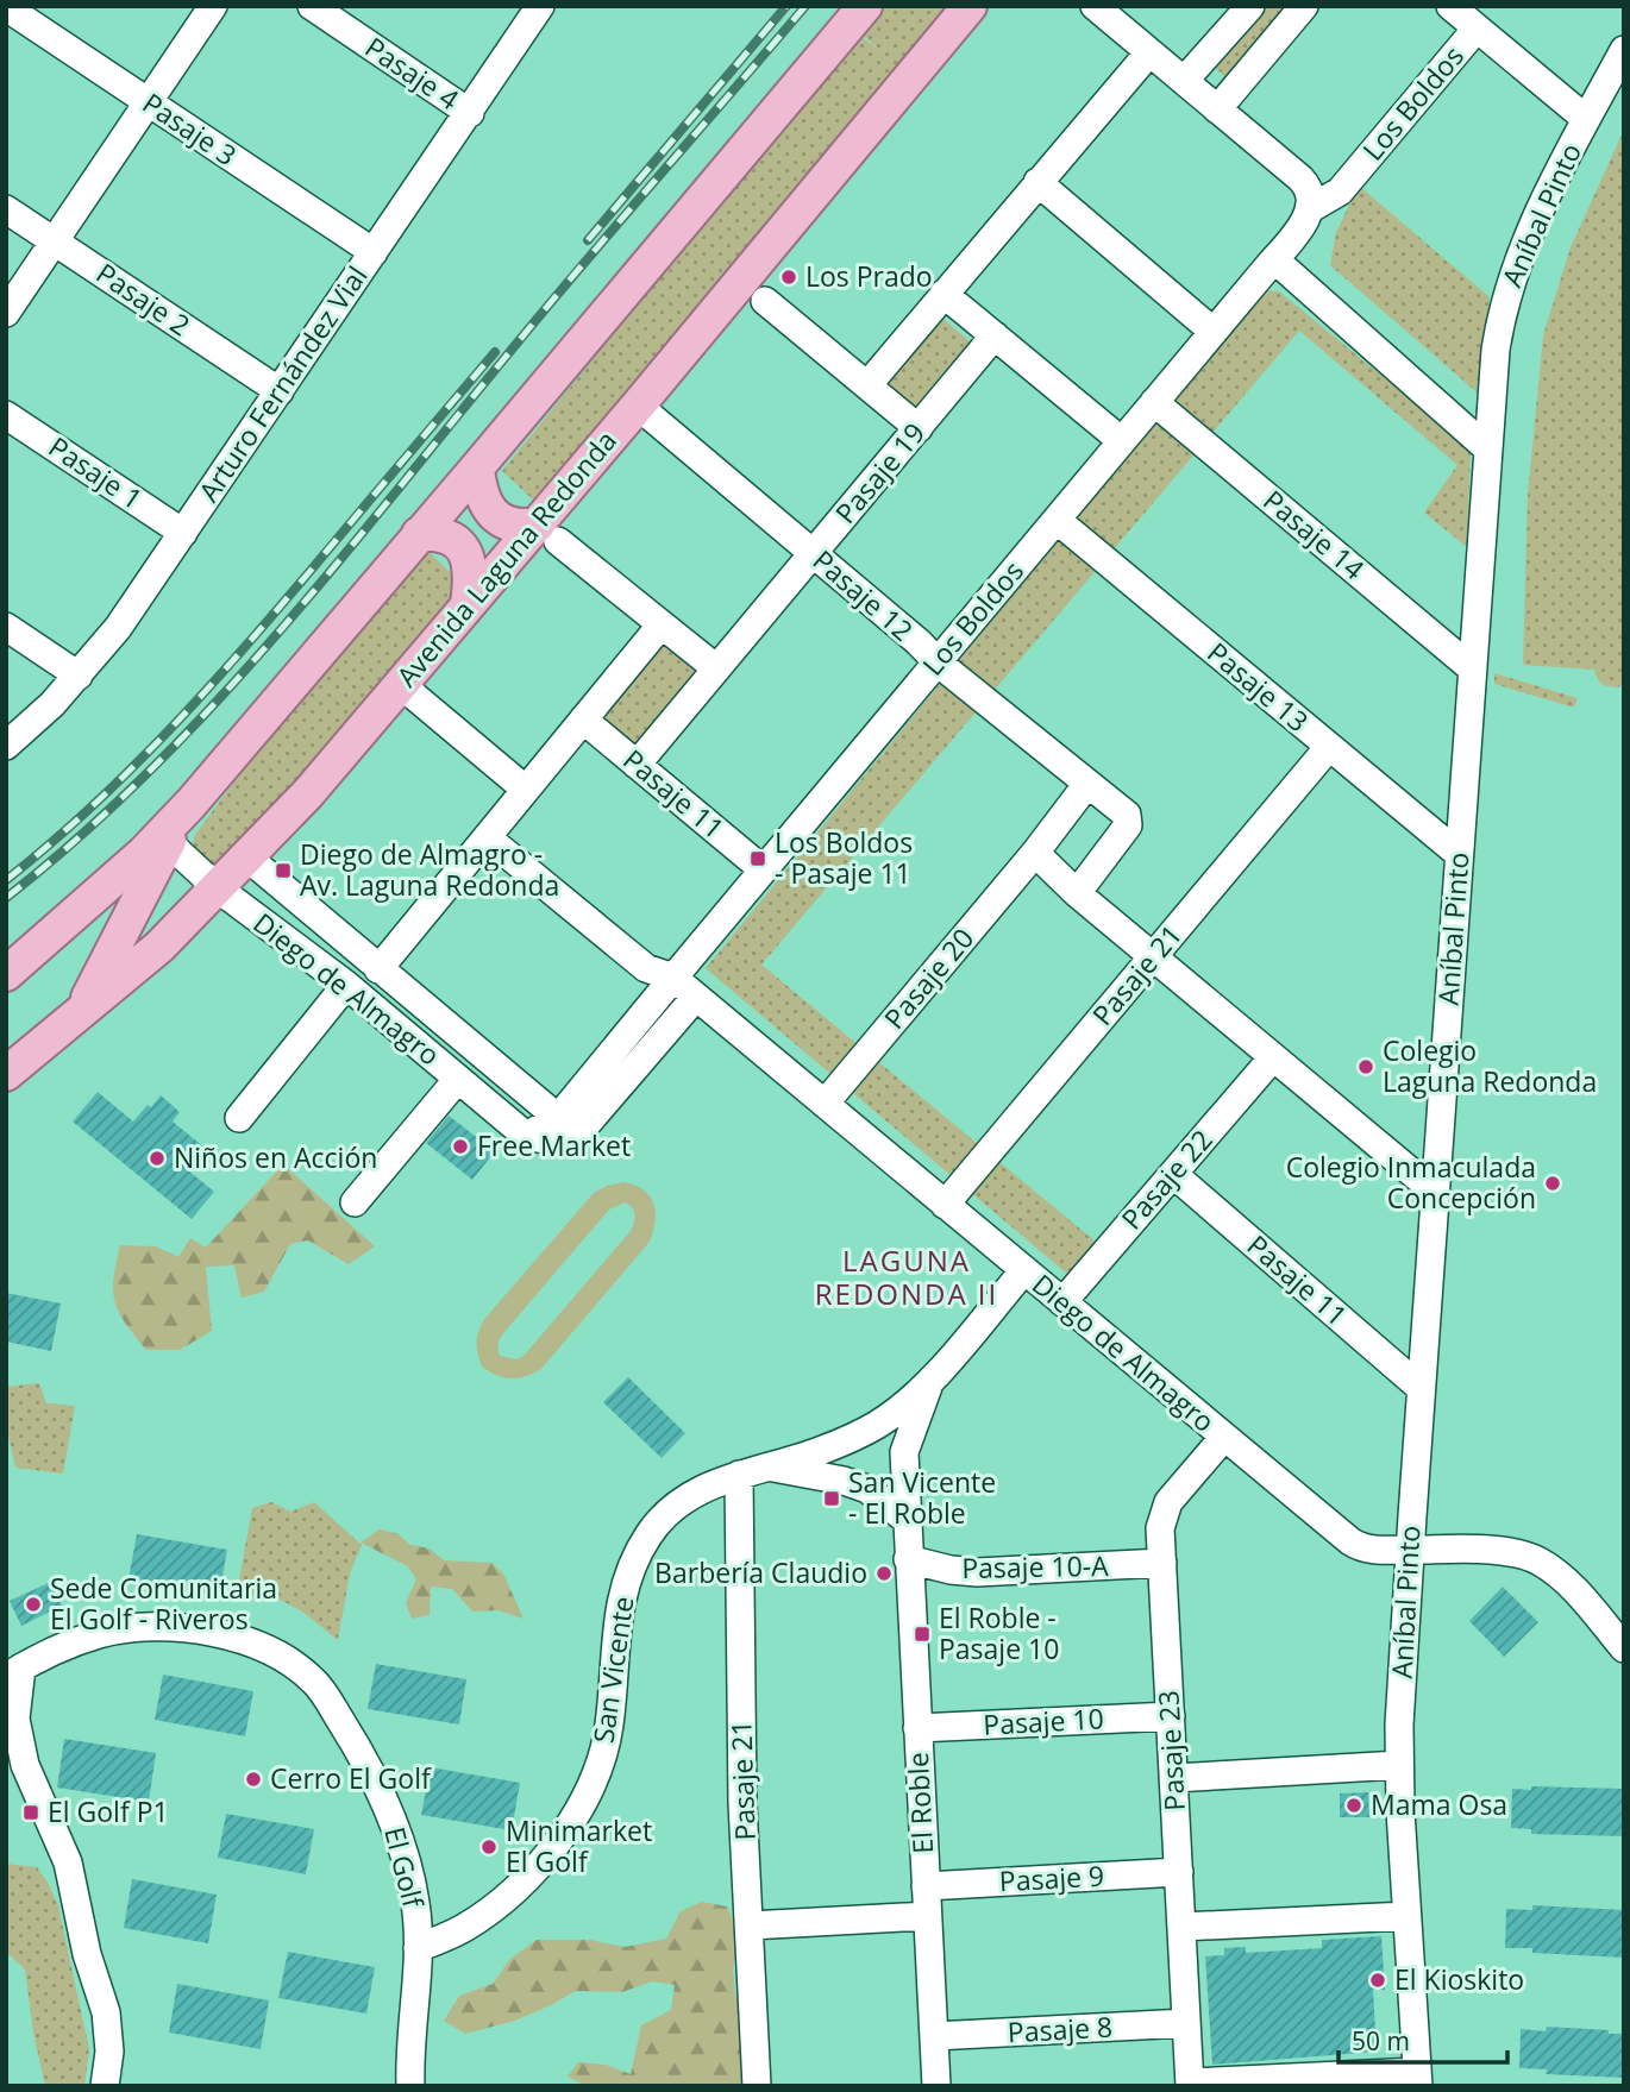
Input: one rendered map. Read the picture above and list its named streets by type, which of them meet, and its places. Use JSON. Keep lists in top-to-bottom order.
{
  "streets": {
    "main road": ["Avenida Laguna Redonda"],
    "street": [
      "Pasaje 4",
      "Los Boldos",
      "Pasaje 3",
      "Aníbal Pinto",
      "Pasaje 2",
      "Arturo Fernández Vial",
      "Pasaje 1",
      "Pasaje 19",
      "Pasaje 14",
      "Pasaje 12",
      "Pasaje 13",
      "Pasaje 11",
      "Pasaje 21",
      "Pasaje 20",
      "Diego de Almagro",
      "Pasaje 22",
      "Pasaje 10-A",
      "San Vicente",
      "Pasaje 10",
      "Pasaje 23",
      "El Roble",
      "El Golf",
      "Pasaje 9",
      "Pasaje 8"
    ]
  },
  "crossings": [
    ["Pasaje 4", "Arturo Fernández Vial"],
    ["Los Boldos", "Pasaje 14"],
    ["Los Boldos", "Pasaje 12"],
    ["Los Boldos", "Pasaje 13"],
    ["Los Boldos", "Pasaje 11"],
    ["Los Boldos", "Diego de Almagro"],
    ["Pasaje 3", "Arturo Fernández Vial"],
    ["Aníbal Pinto", "Pasaje 14"],
    ["Aníbal Pinto", "Pasaje 13"],
    ["Aníbal Pinto", "Pasaje 11"],
    ["Aníbal Pinto", "Diego de Almagro"],
    ["Pasaje 2", "Arturo Fernández Vial"],
    ["Arturo Fernández Vial", "Pasaje 1"],
    ["Pasaje 19", "Pasaje 12"],
    ["Pasaje 19", "Pasaje 11"],
    ["Avenida Laguna Redonda", "Pasaje 12"],
    ["Avenida Laguna Redonda", "Diego de Almagro"],
    ["Pasaje 13", "Pasaje 21"],
    ["Pasaje 11", "Pasaje 22"],
    ["Pasaje 21", "Diego de Almagro"],
    ["Pasaje 21", "San Vicente"],
    ["Pasaje 20", "Diego de Almagro"],
    ["Diego de Almagro", "Pasaje 22"],
    ["Diego de Almagro", "San Vicente"],
    ["Diego de Almagro", "Pasaje 23"],
    ["Pasaje 10-A", "Pasaje 23"],
    ["Pasaje 10-A", "El Roble"],
    ["San Vicente", "El Roble"],
    ["San Vicente", "El Golf"],
    ["Pasaje 10", "Pasaje 23"],
    ["Pasaje 10", "El Roble"],
    ["Pasaje 23", "Pasaje 9"],
    ["Pasaje 23", "Pasaje 8"],
    ["El Roble", "Pasaje 9"],
    ["El Roble", "Pasaje 8"]
  ],
  "districts": ["LAGUNA REDONDA II"],
  "places": {
    "other": [
      "Los Prado",
      "Colegio Laguna Redonda",
      "Free Market",
      "Niños en Acción",
      "Colegio Inmaculada Concepción",
      "Barbería Claudio",
      "Sede Comunitaria El Golf - Riveros",
      "Cerro El Golf",
      "Mama Osa",
      "Minimarket El Golf",
      "El Kioskito"
    ],
    "transit": [
      "Los Boldos - Pasaje 11",
      "Diego de Almagro - Av. Laguna Redonda",
      "San Vicente - El Roble",
      "El Roble - Pasaje 10",
      "El Golf P1"
    ]
  },
  "scale_bar": "50 m"
}
